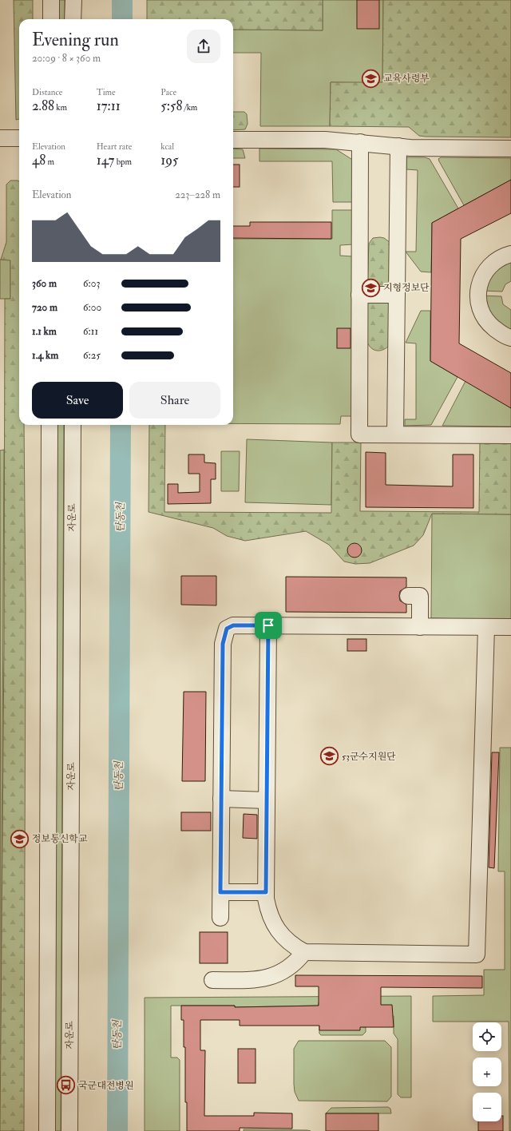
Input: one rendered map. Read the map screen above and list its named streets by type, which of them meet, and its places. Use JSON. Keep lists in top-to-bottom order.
{
  "streets": {
    "street": ["자운로"]
  },
  "water": ["탄동천"],
  "places": {
    "school or university": [
      "교육사령부",
      "지형정보단",
      "53군수지원단",
      "정보통신학교"
    ],
    "bus stop": ["국군대전병원"]
  },
  "page": {
    "heading": ["Evening run", "20:09 · 8 × 360 m"],
    "stats": [
      ["Distance", "2.88 km"],
      ["Time", "17:11"],
      ["Pace", "5:58 /km"],
      ["Elevation", "48 m"],
      ["Heart rate", "147 bpm"],
      ["kcal", "195"]
    ],
    "chart": ["Elevation", "223–228 m"],
    "list": [
      {
        "name": "360 m",
        "note": "6:03"
      },
      {
        "name": "720 m",
        "note": "6:00"
      },
      {
        "name": "1.1 km",
        "note": "6:11"
      },
      {
        "name": "1.4 km",
        "note": "6:25"
      }
    ],
    "buttons": ["Save", "Share"],
    "map_buttons": ["+", "−"]
  }
}
